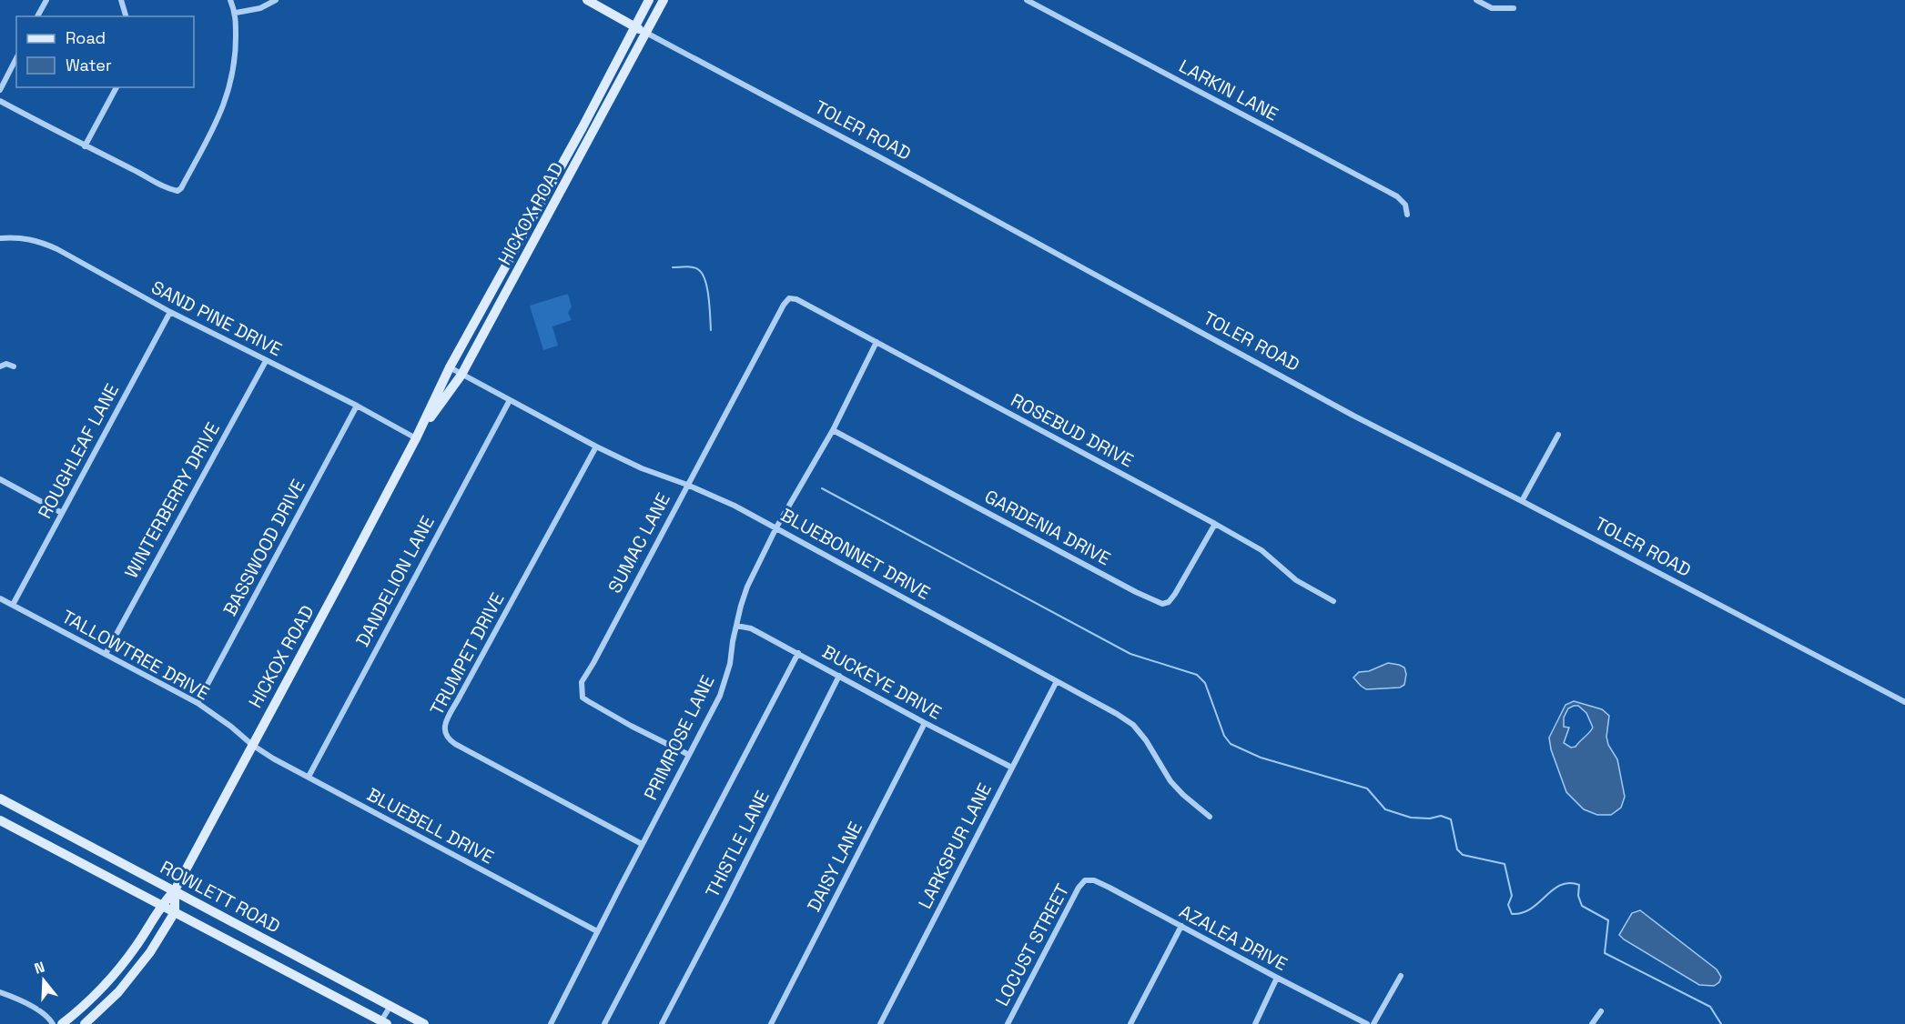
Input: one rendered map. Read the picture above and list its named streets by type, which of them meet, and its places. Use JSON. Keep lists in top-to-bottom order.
{
  "streets": {
    "street": [
      "LARKIN LANE",
      "TOLER ROAD",
      "HICKOX ROAD",
      "SAND PINE DRIVE",
      "ROSEBUD DRIVE",
      "ROUGHLEAF LANE",
      "WINTERBERRY DRIVE",
      "GARDENIA DRIVE",
      "SUMAC LANE",
      "BASSWOOD DRIVE",
      "BLUEBONNET DRIVE",
      "DANDELION LANE",
      "TRUMPET DRIVE",
      "TALLOWTREE DRIVE",
      "BUCKEYE DRIVE",
      "PRIMROSE LANE",
      "BLUEBELL DRIVE",
      "THISTLE LANE",
      "LARKSPUR LANE",
      "DAISY LANE",
      "ROWLETT ROAD",
      "AZALEA DRIVE",
      "LOCUST STREET"
    ]
  },
  "crossings": [
    ["TOLER ROAD", "HICKOX ROAD"],
    ["HICKOX ROAD", "SAND PINE DRIVE"],
    ["HICKOX ROAD", "BLUEBONNET DRIVE"],
    ["HICKOX ROAD", "TALLOWTREE DRIVE"],
    ["HICKOX ROAD", "BLUEBELL DRIVE"],
    ["HICKOX ROAD", "ROWLETT ROAD"],
    ["SAND PINE DRIVE", "ROUGHLEAF LANE"],
    ["SAND PINE DRIVE", "WINTERBERRY DRIVE"],
    ["SAND PINE DRIVE", "BASSWOOD DRIVE"],
    ["ROSEBUD DRIVE", "GARDENIA DRIVE"],
    ["ROSEBUD DRIVE", "SUMAC LANE"],
    ["ROSEBUD DRIVE", "PRIMROSE LANE"],
    ["ROUGHLEAF LANE", "TALLOWTREE DRIVE"],
    ["WINTERBERRY DRIVE", "TALLOWTREE DRIVE"],
    ["GARDENIA DRIVE", "PRIMROSE LANE"],
    ["SUMAC LANE", "BLUEBONNET DRIVE"],
    ["SUMAC LANE", "PRIMROSE LANE"],
    ["BASSWOOD DRIVE", "TALLOWTREE DRIVE"],
    ["BLUEBONNET DRIVE", "DANDELION LANE"],
    ["BLUEBONNET DRIVE", "TRUMPET DRIVE"],
    ["BLUEBONNET DRIVE", "PRIMROSE LANE"],
    ["BLUEBONNET DRIVE", "LARKSPUR LANE"],
    ["DANDELION LANE", "BLUEBELL DRIVE"],
    ["TRUMPET DRIVE", "PRIMROSE LANE"],
    ["TALLOWTREE DRIVE", "BLUEBELL DRIVE"],
    ["BUCKEYE DRIVE", "PRIMROSE LANE"],
    ["BUCKEYE DRIVE", "THISTLE LANE"],
    ["BUCKEYE DRIVE", "LARKSPUR LANE"],
    ["BUCKEYE DRIVE", "DAISY LANE"],
    ["PRIMROSE LANE", "BLUEBELL DRIVE"],
    ["AZALEA DRIVE", "LOCUST STREET"]
  ],
  "legend": ["Road", "Water"],
  "north": "top"
}
